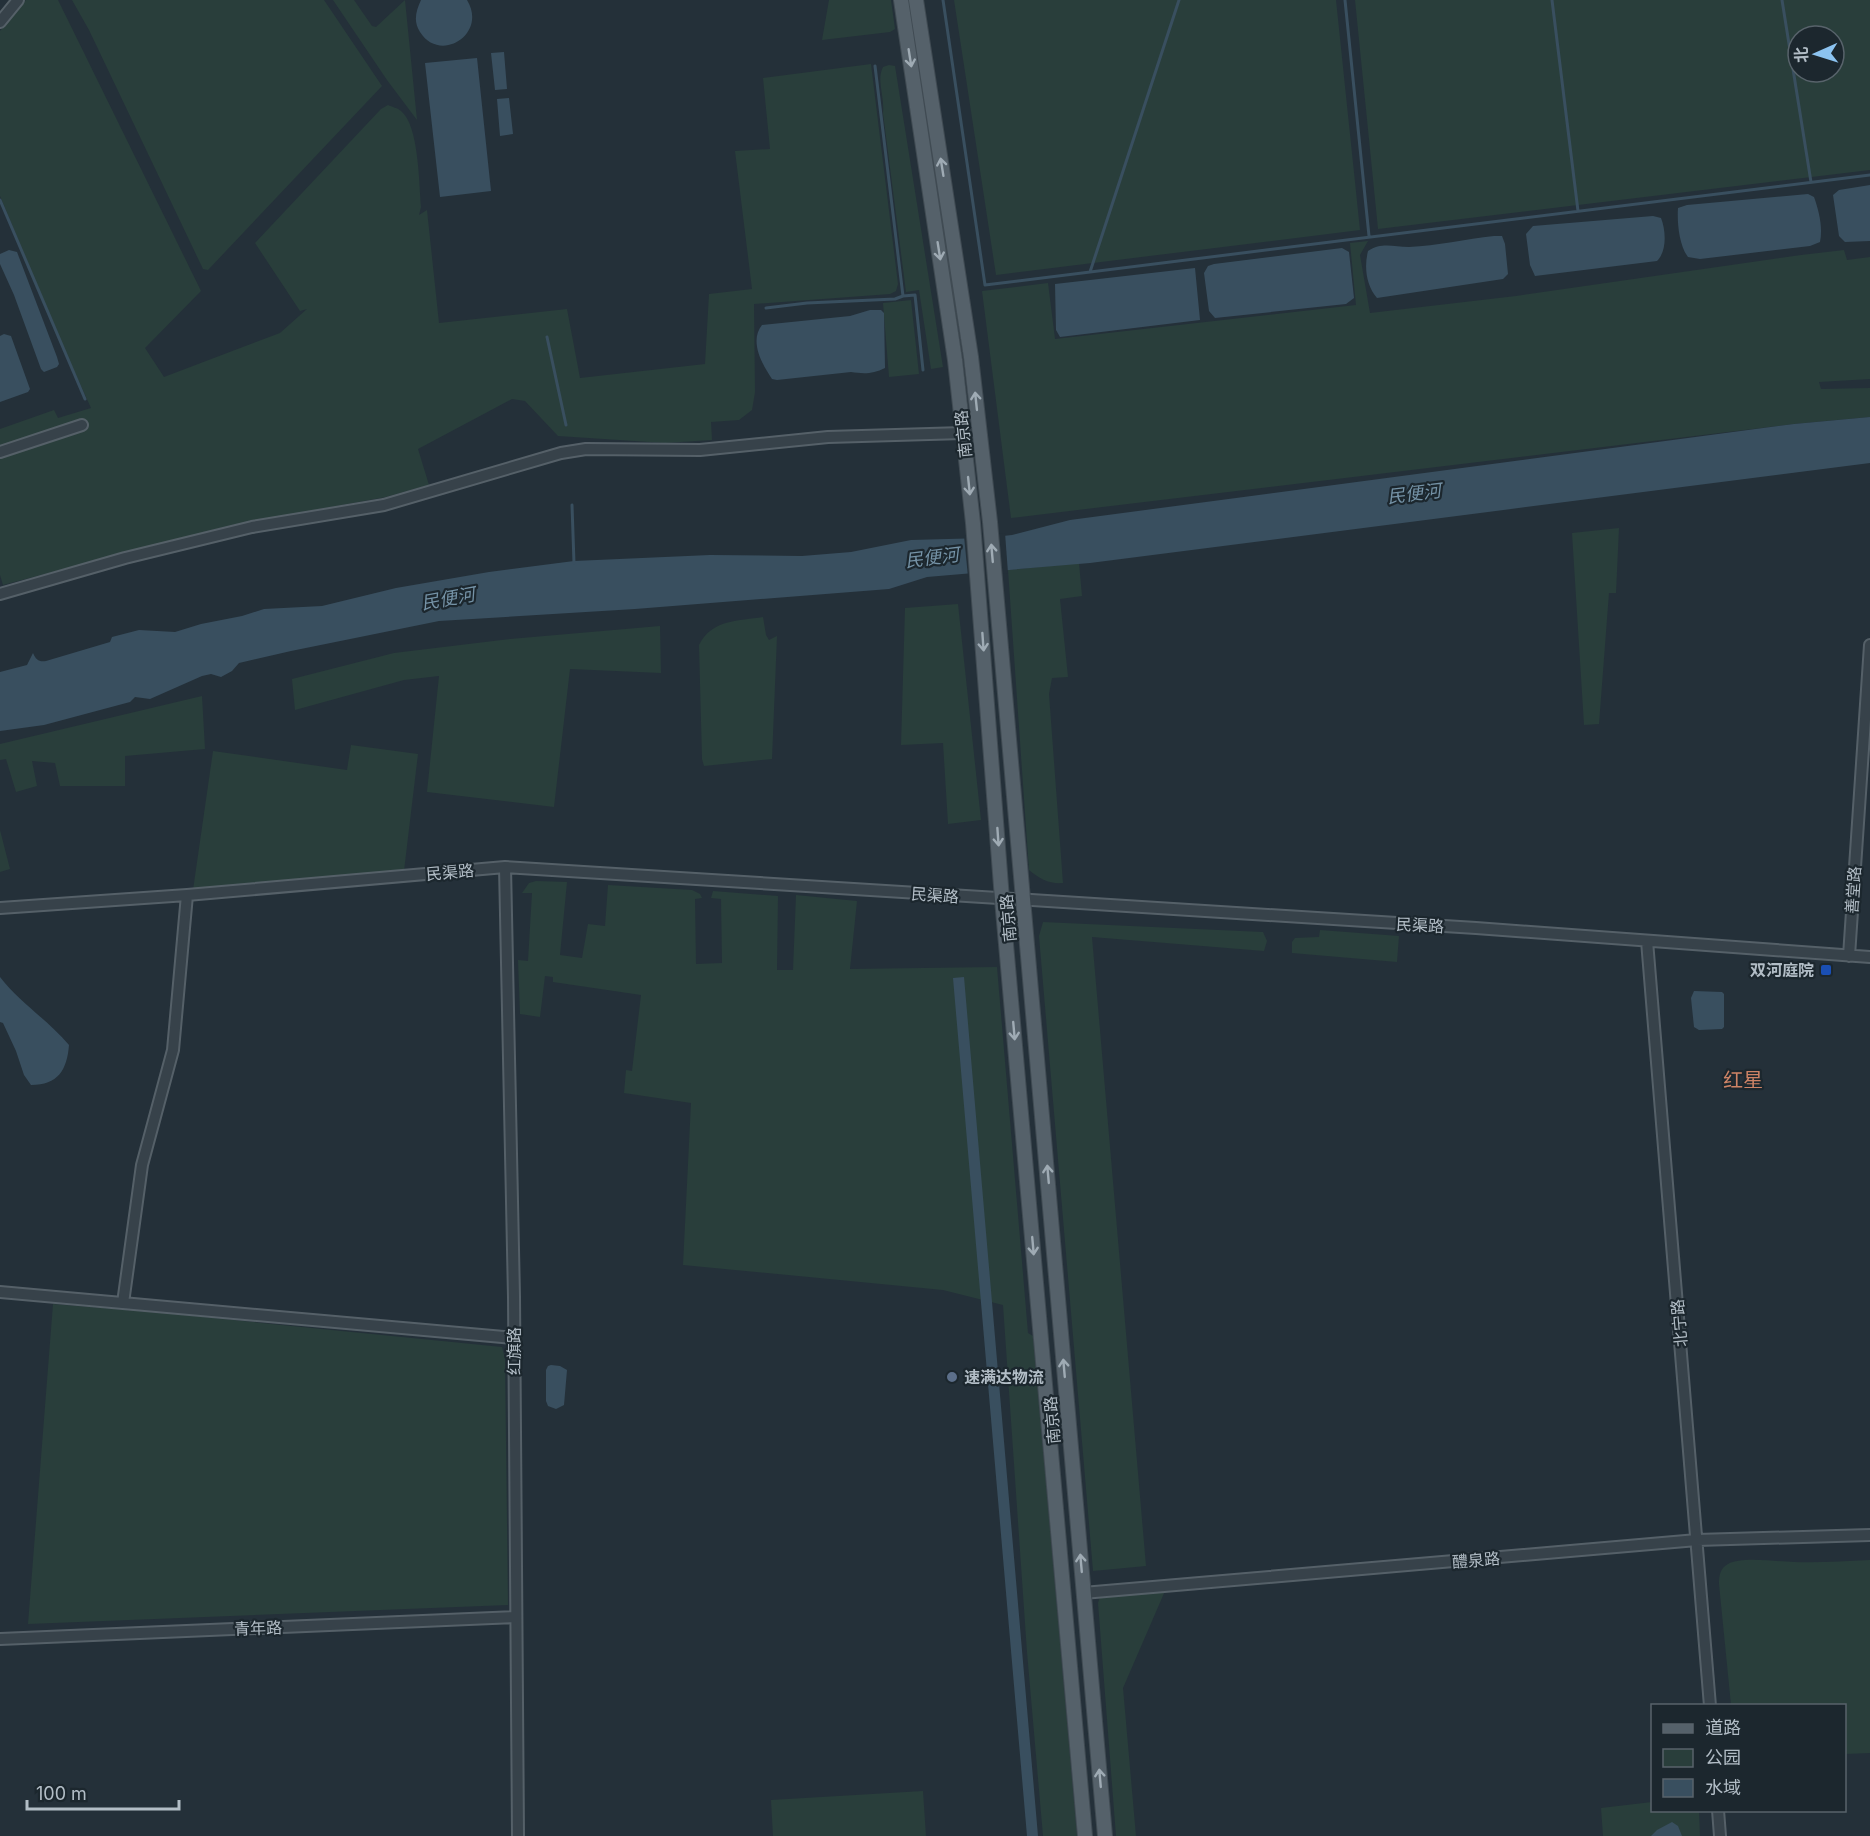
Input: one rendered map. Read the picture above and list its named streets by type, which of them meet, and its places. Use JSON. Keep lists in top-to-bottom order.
{
  "streets": {
    "main road": ["南京路"],
    "street": [
      "民渠路",
      "善堂路",
      "北宁路",
      "红旗路",
      "醴泉路",
      "青年路"
    ]
  },
  "crossings": [
    ["南京路", "民渠路"],
    ["南京路", "醴泉路"],
    ["民渠路", "善堂路"],
    ["民渠路", "北宁路"],
    ["民渠路", "红旗路"],
    ["北宁路", "醴泉路"],
    ["红旗路", "青年路"]
  ],
  "districts": ["红星"],
  "water": ["民便河"],
  "places": {
    "transit": ["双河庭院"],
    "other": ["速满达物流"]
  },
  "legend": ["道路", "公园", "水域"],
  "scale_bar": "100 m",
  "north": "left"
}
